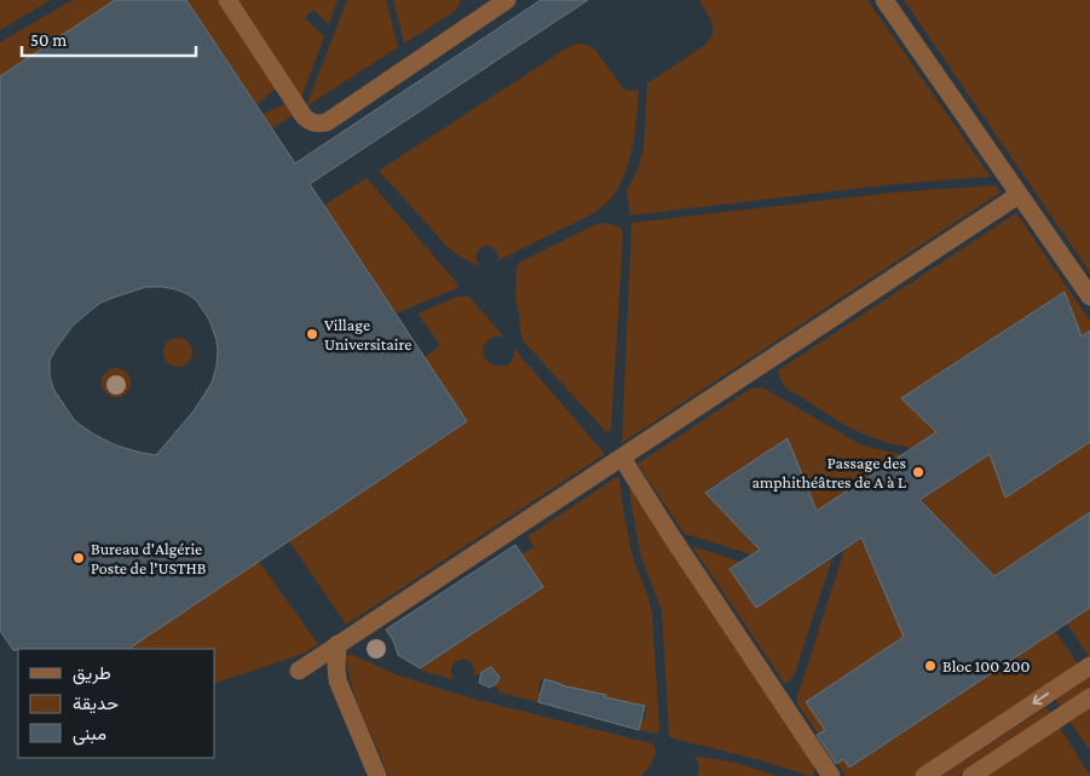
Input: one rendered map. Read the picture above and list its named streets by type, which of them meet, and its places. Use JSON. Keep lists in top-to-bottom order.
{
  "places": [
    "Village Universitaire",
    "Passage des amphithéâtres de A à L",
    "Bureau d'Algérie Poste de l'USTHB",
    "Bloc 100 200"
  ],
  "legend": ["طريق", "حديقة", "مبنى"],
  "scale_bar": "50 m"
}
